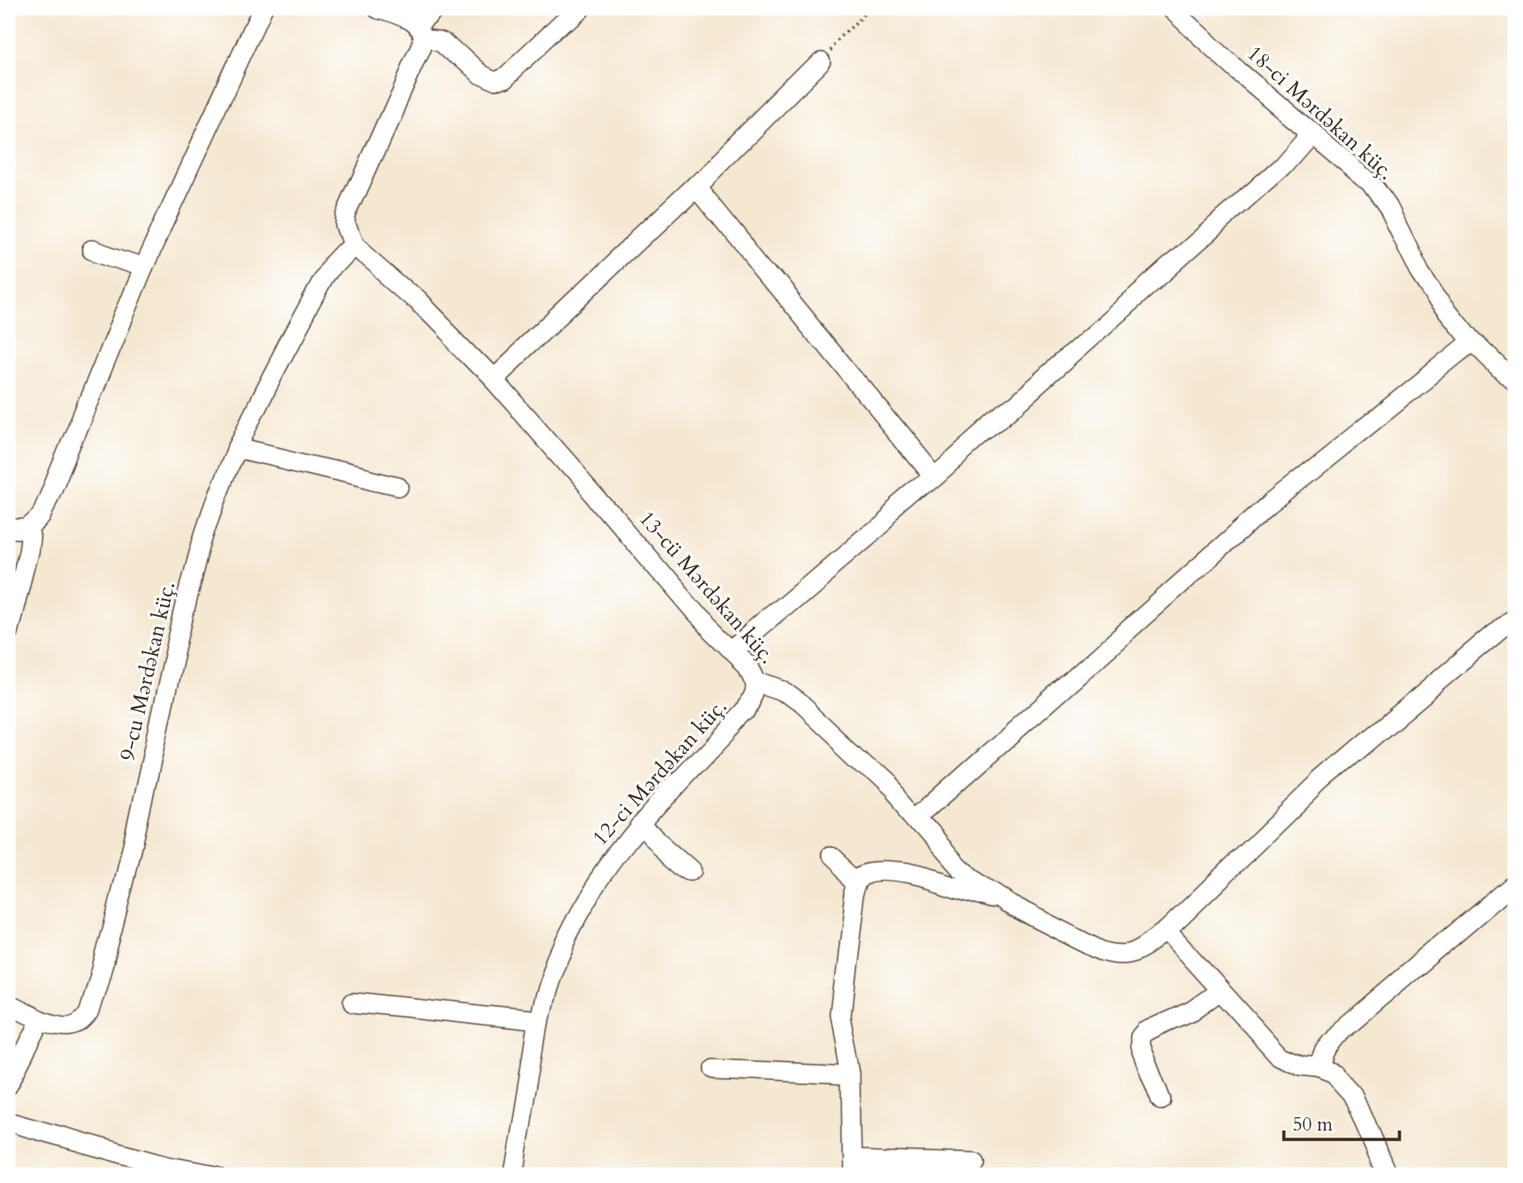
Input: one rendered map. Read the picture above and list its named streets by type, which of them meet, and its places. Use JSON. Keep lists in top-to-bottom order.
{
  "streets": {
    "street": [
      "18-ci Mərdəkan küç.",
      "13-cü Mərdəkan küç.",
      "9-cu Mərdəkan küç.",
      "12-ci Mərdəkan küç."
    ]
  },
  "crossings": [
    ["13-cü Mərdəkan küç.", "9-cu Mərdəkan küç."],
    ["13-cü Mərdəkan küç.", "12-ci Mərdəkan küç."]
  ],
  "scale_bar": "50 m"
}
